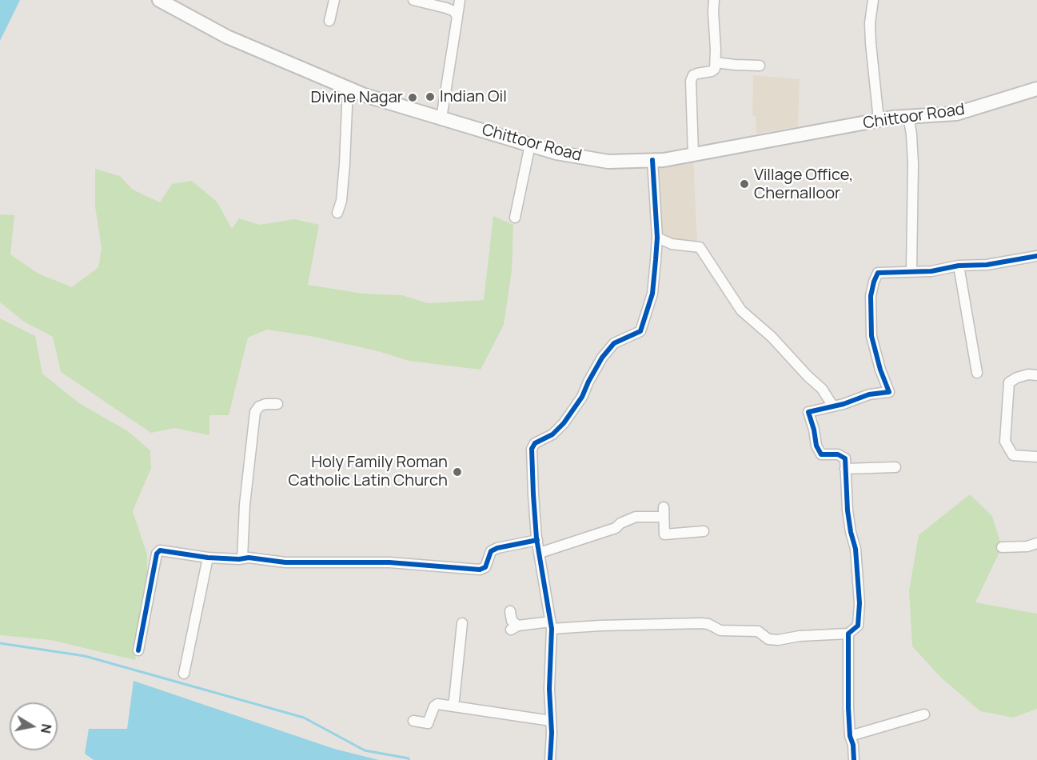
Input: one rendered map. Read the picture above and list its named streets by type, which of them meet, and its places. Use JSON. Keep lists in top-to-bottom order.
{
  "streets": {
    "main road": ["Chittoor Road"]
  },
  "places": [
    "Indian Oil",
    "Divine Nagar",
    "Village Office, Chernalloor",
    "Holy Family Roman Catholic Latin Church"
  ],
  "north": "right"
}
